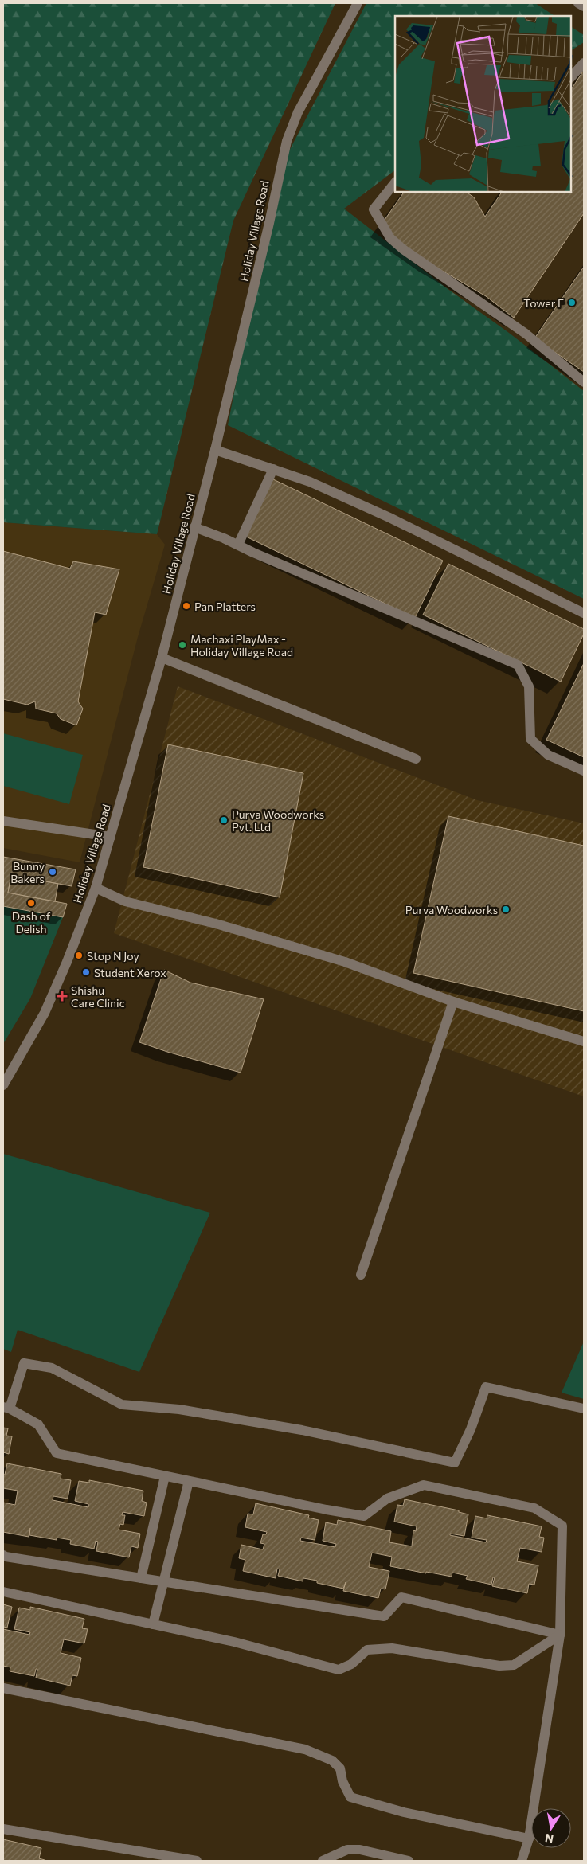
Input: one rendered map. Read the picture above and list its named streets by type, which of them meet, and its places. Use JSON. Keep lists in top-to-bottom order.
{
  "streets": {
    "street": ["Holiday Village Road"]
  },
  "places": {
    "other": [
      "Tower F",
      "Pan Platters",
      "Machaxi PlayMax - Holiday Village Road",
      "Purva Woodworks Pvt. Ltd",
      "Bunny Bakers",
      "Dash of Delish",
      "Purva Woodworks",
      "Stop N Joy",
      "Student Xerox"
    ],
    "health": ["Shishu Care Clinic"]
  },
  "north": "bottom"
}
